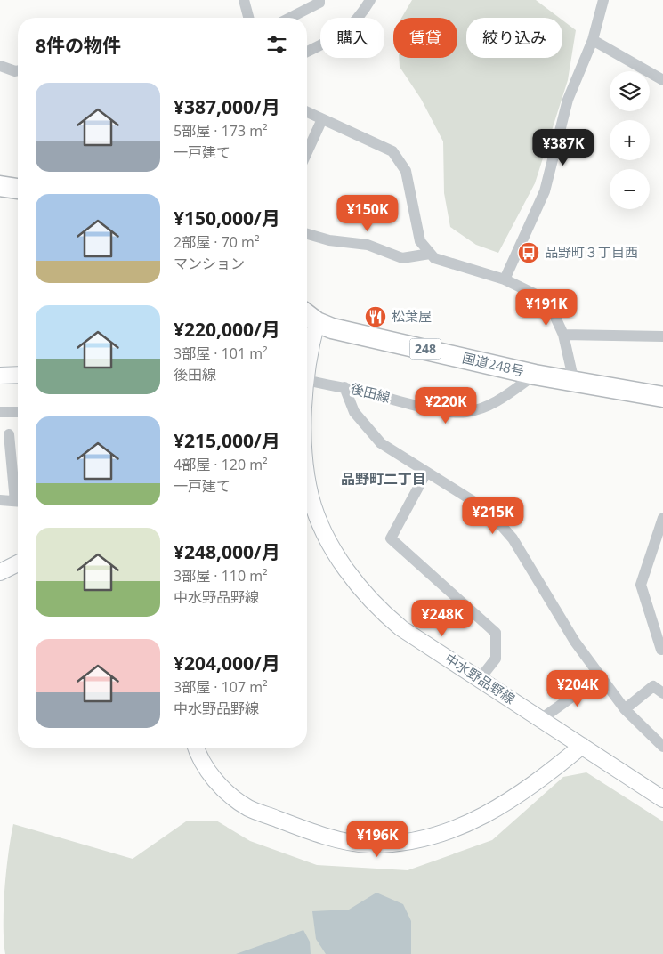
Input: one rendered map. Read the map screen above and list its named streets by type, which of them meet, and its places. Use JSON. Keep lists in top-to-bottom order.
{
  "streets": {
    "highway": ["248", "国道248号"],
    "main road": ["中水野品野線"],
    "street": ["後田線"]
  },
  "crossings": [
    ["国道248号", "後田線"],
    ["国道248号", "中水野品野線"]
  ],
  "districts": ["品野町二丁目"],
  "places": {
    "bus stop": ["品野町３丁目西"],
    "restaurant": ["松葉屋"]
  },
  "page": {
    "chip": ["購入", "賃貸", "絞り込み"],
    "heading": "8件の物件",
    "map_buttons": ["+", "−"],
    "list": [
      {
        "name": "¥387,000/月",
        "note": "5部屋 · 173 m² · 一戸建て"
      },
      {
        "name": "¥150,000/月",
        "note": "2部屋 · 70 m² · マンション"
      },
      {
        "name": "¥220,000/月",
        "note": "3部屋 · 101 m² · 後田線"
      },
      {
        "name": "¥215,000/月",
        "note": "4部屋 · 120 m² · 一戸建て"
      },
      {
        "name": "¥248,000/月",
        "note": "3部屋 · 110 m² · 中水野品野線"
      },
      {
        "name": "¥204,000/月",
        "note": "3部屋 · 107 m² · 中水野品野線"
      }
    ],
    "price": [
      "¥387K",
      "¥150K",
      "¥191K",
      "¥220K",
      "¥215K",
      "¥248K",
      "¥204K",
      "¥196K"
    ]
  }
}
